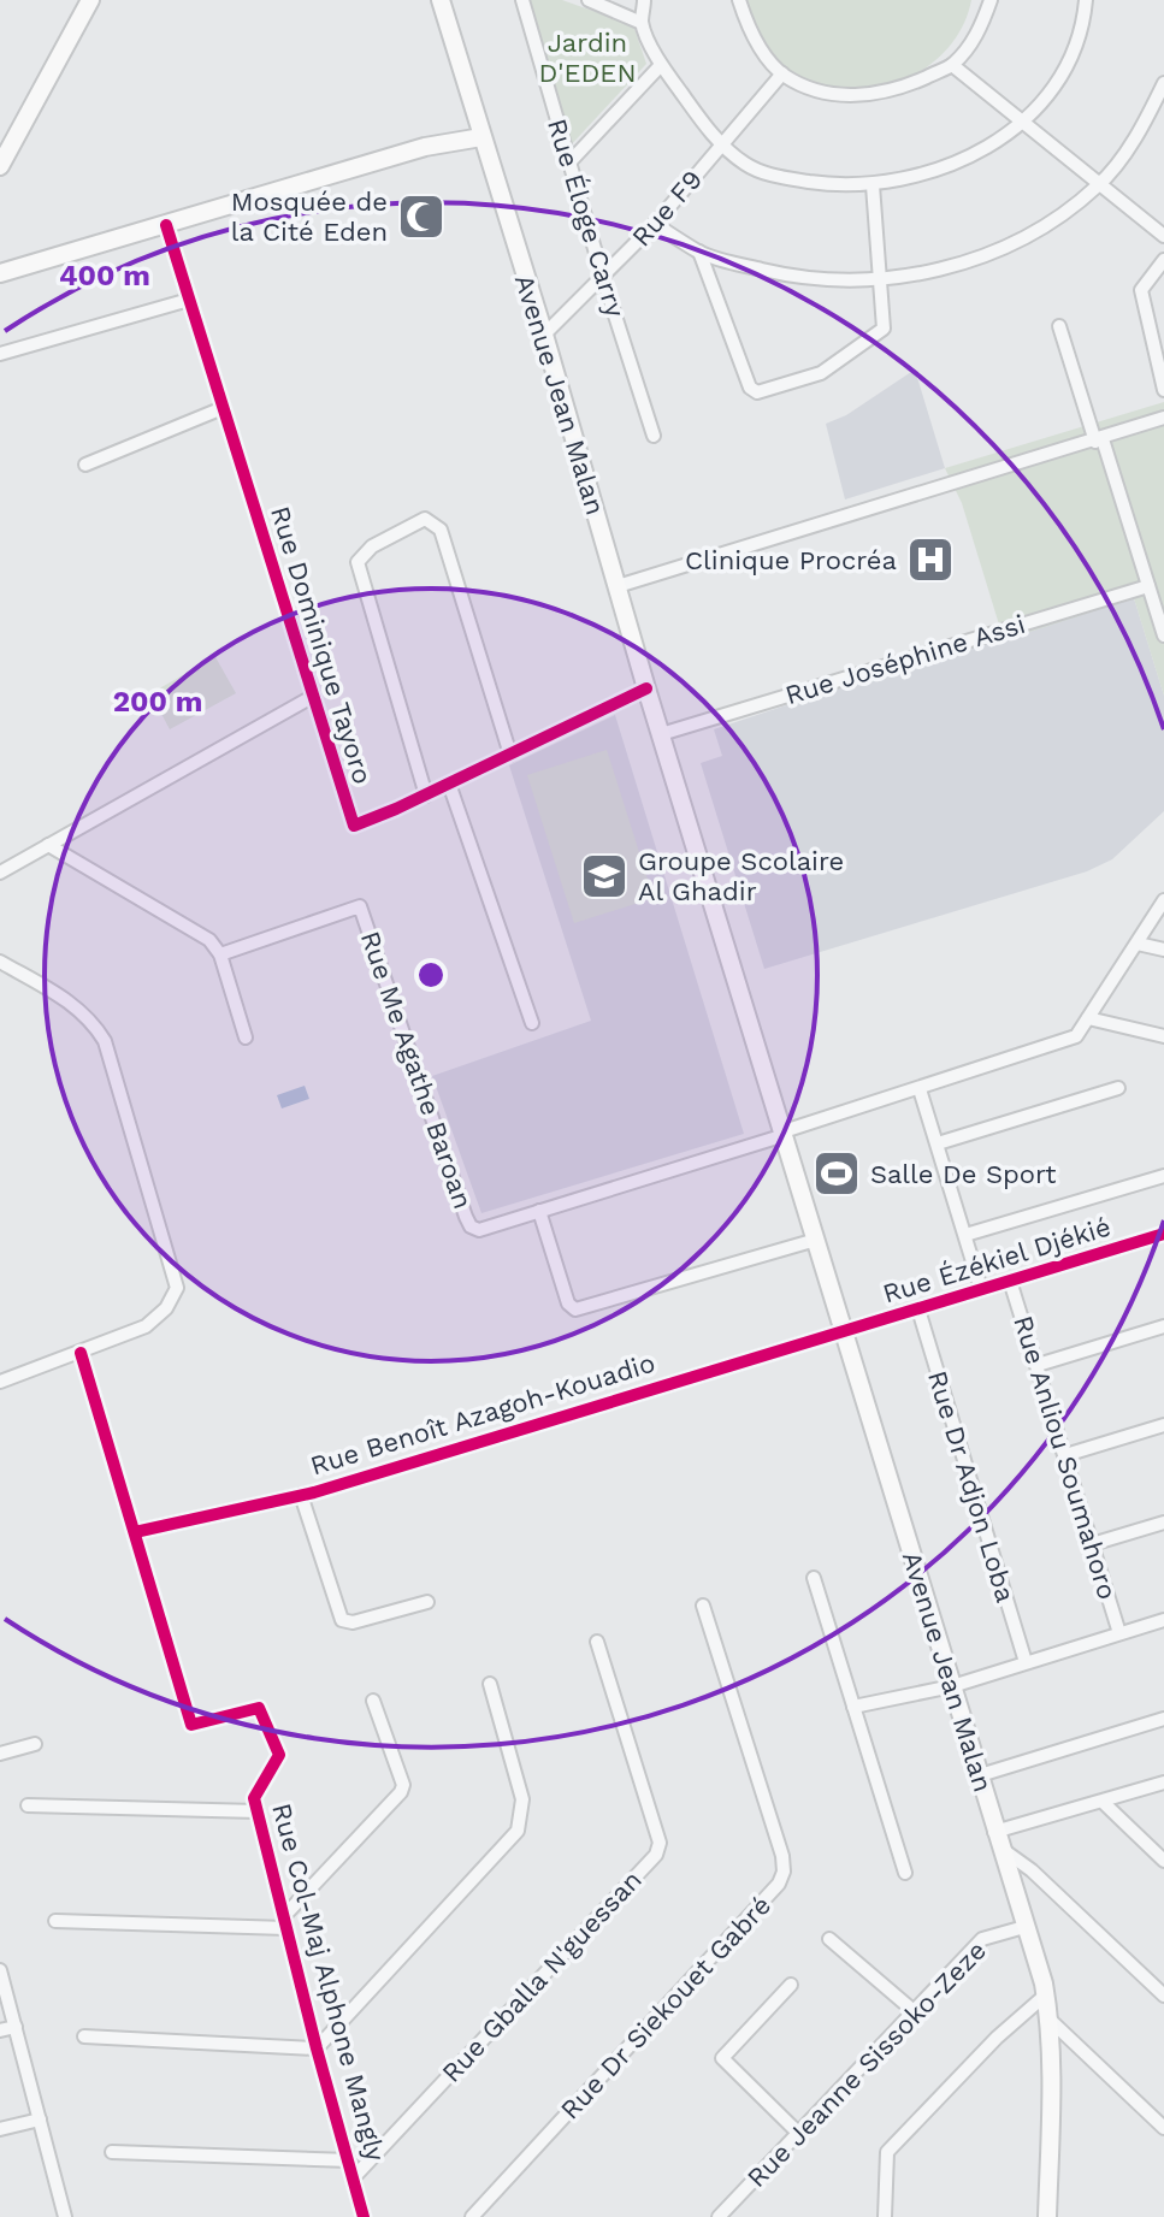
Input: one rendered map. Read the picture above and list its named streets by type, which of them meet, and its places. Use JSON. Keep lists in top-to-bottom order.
{
  "streets": {
    "main road": ["Avenue Jean Malan"],
    "street": [
      "Rue F9",
      "Rue Éloge Carry",
      "Rue Dominique Tayoro",
      "Rue Joséphine Assi",
      "Rue Me Agathe Baroan",
      "Rue Ézékiel Djékié",
      "Rue Benoît Azagoh-Kouadio",
      "Rue Anliou Soumahoro",
      "Rue Dr Adjon Loba",
      "Rue Gballa N'guessan",
      "Rue Col-Maj Alphone Mangly",
      "Rue Dr Siekouet Gabré",
      "Rue Jeanne Sissoko-Zeze"
    ]
  },
  "crossings": [
    ["Rue F9", "Rue Éloge Carry"],
    ["Rue F9", "Avenue Jean Malan"],
    ["Avenue Jean Malan", "Rue Dominique Tayoro"],
    ["Avenue Jean Malan", "Rue Joséphine Assi"],
    ["Avenue Jean Malan", "Rue Me Agathe Baroan"],
    ["Avenue Jean Malan", "Rue Ézékiel Djékié"],
    ["Avenue Jean Malan", "Rue Benoît Azagoh-Kouadio"],
    ["Avenue Jean Malan", "Rue Jeanne Sissoko-Zeze"],
    ["Rue Ézékiel Djékié", "Rue Benoît Azagoh-Kouadio"],
    ["Rue Ézékiel Djékié", "Rue Anliou Soumahoro"],
    ["Rue Ézékiel Djékié", "Rue Dr Adjon Loba"],
    ["Rue Benoît Azagoh-Kouadio", "Rue Col-Maj Alphone Mangly"],
    ["Rue Gballa N'guessan", "Rue Col-Maj Alphone Mangly"]
  ],
  "parks": ["Jardin D'EDEN"],
  "places": {
    "mosque": ["Mosquée de la Cité Eden"],
    "hospital": ["Clinique Procréa"],
    "school or university": ["Groupe Scolaire Al Ghadir"],
    "sports": ["Salle De Sport"]
  },
  "rings": ["400 m", "200 m"]
}
